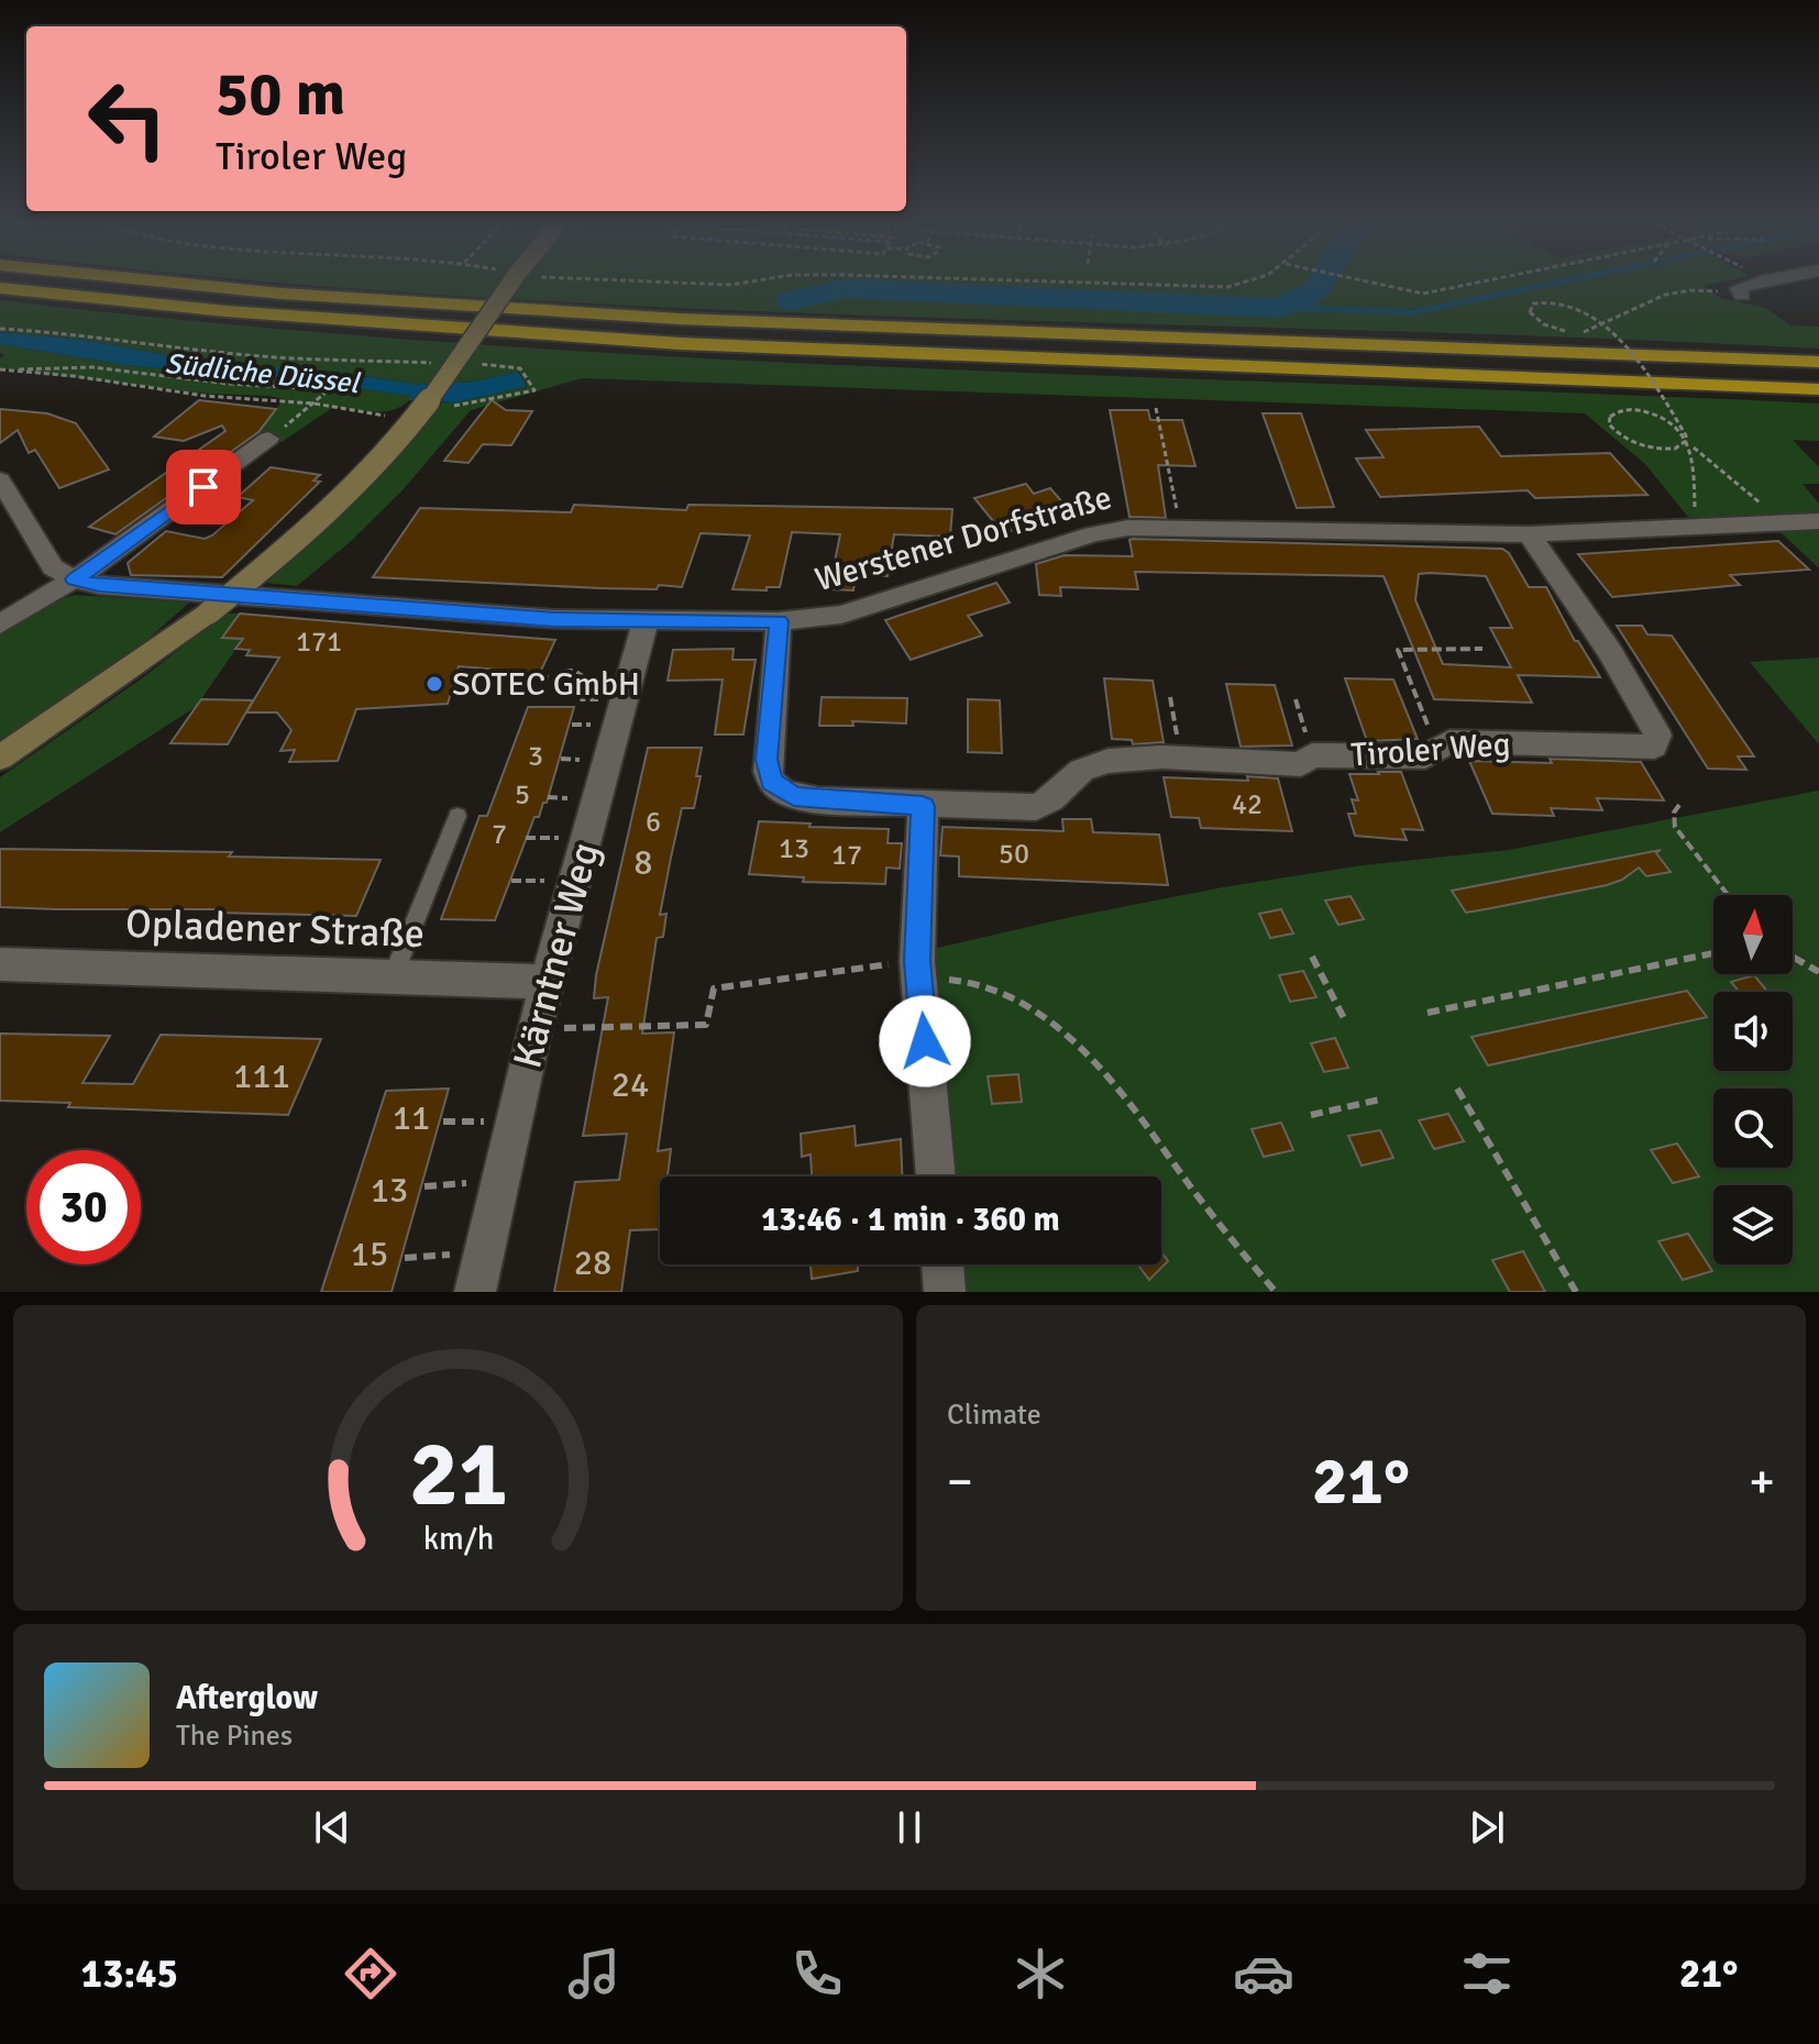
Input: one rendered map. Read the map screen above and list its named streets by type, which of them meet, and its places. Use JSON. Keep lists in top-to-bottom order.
{
  "streets": {
    "street": [
      "Werstener Dorfstraße",
      "Tiroler Weg",
      "Opladener Straße",
      "Kärntner Weg"
    ]
  },
  "crossings": [
    ["Werstener Dorfstraße", "Tiroler Weg"],
    ["Werstener Dorfstraße", "Kärntner Weg"],
    ["Opladener Straße", "Kärntner Weg"]
  ],
  "water": ["Südliche Düssel"],
  "places": ["SOTEC GmbH"],
  "house_numbers": [
    "171",
    "3",
    "5",
    "42",
    "6",
    "7",
    "13",
    "50",
    "17",
    "8",
    "111",
    "24",
    "11",
    "13",
    "15",
    "28"
  ],
  "north": "top",
  "page": {
    "turn": ["50 m", "Tiroler Weg"],
    "limit": "30",
    "trip": "13:46 · 1 min · 360 m",
    "tile": "Climate",
    "heat": ["−", "21°", "+"],
    "song": ["Afterglow", "The Pines"],
    "tabs": ["13:45", "21°"],
    "gauge": ["21", "km/h"]
  }
}
